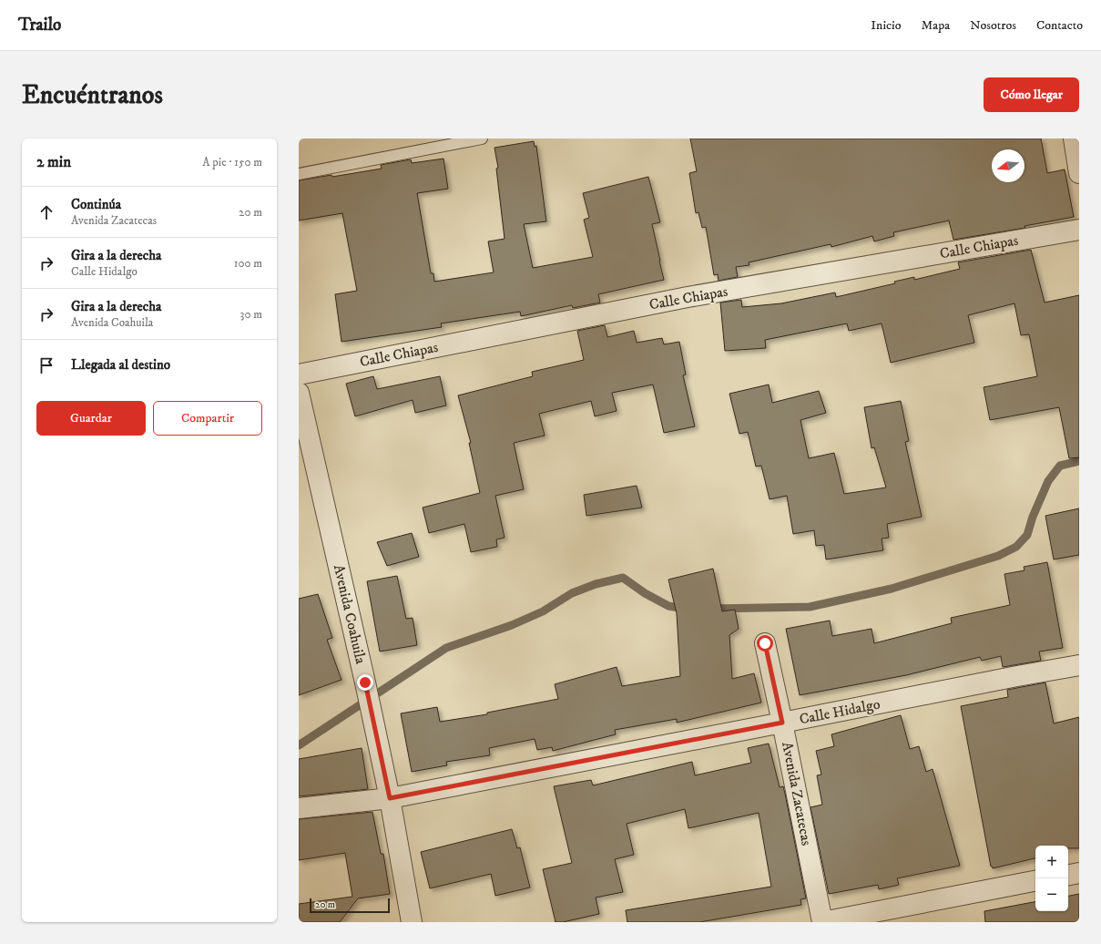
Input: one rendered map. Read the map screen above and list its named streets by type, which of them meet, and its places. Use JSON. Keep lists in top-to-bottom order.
{
  "streets": {
    "street": [
      "Calle Chiapas",
      "Avenida Coahuila",
      "Calle Hidalgo",
      "Avenida Zacatecas"
    ]
  },
  "crossings": [
    ["Avenida Coahuila", "Calle Hidalgo"],
    ["Calle Hidalgo", "Avenida Zacatecas"]
  ],
  "scale_bar": "20 m",
  "north": "left",
  "page": {
    "header": "Trailo",
    "nav": [
      "Inicio",
      "Mapa",
      "Nosotros",
      "Contacto"
    ],
    "buttons": [
      "Cómo llegar",
      ["Guardar", "Compartir"]
    ],
    "title": "Encuéntranos",
    "heading": ["2 min", "A pie · 150 m"],
    "list": [
      ["Continúa", "Avenida Zacatecas", "20 m"],
      ["Gira a la derecha", "Calle Hidalgo", "100 m"],
      ["Gira a la derecha", "Avenida Coahuila", "30 m"],
      "Llegada al destino"
    ],
    "map_buttons": ["+", "−"],
    "scale": "20 m"
  }
}
